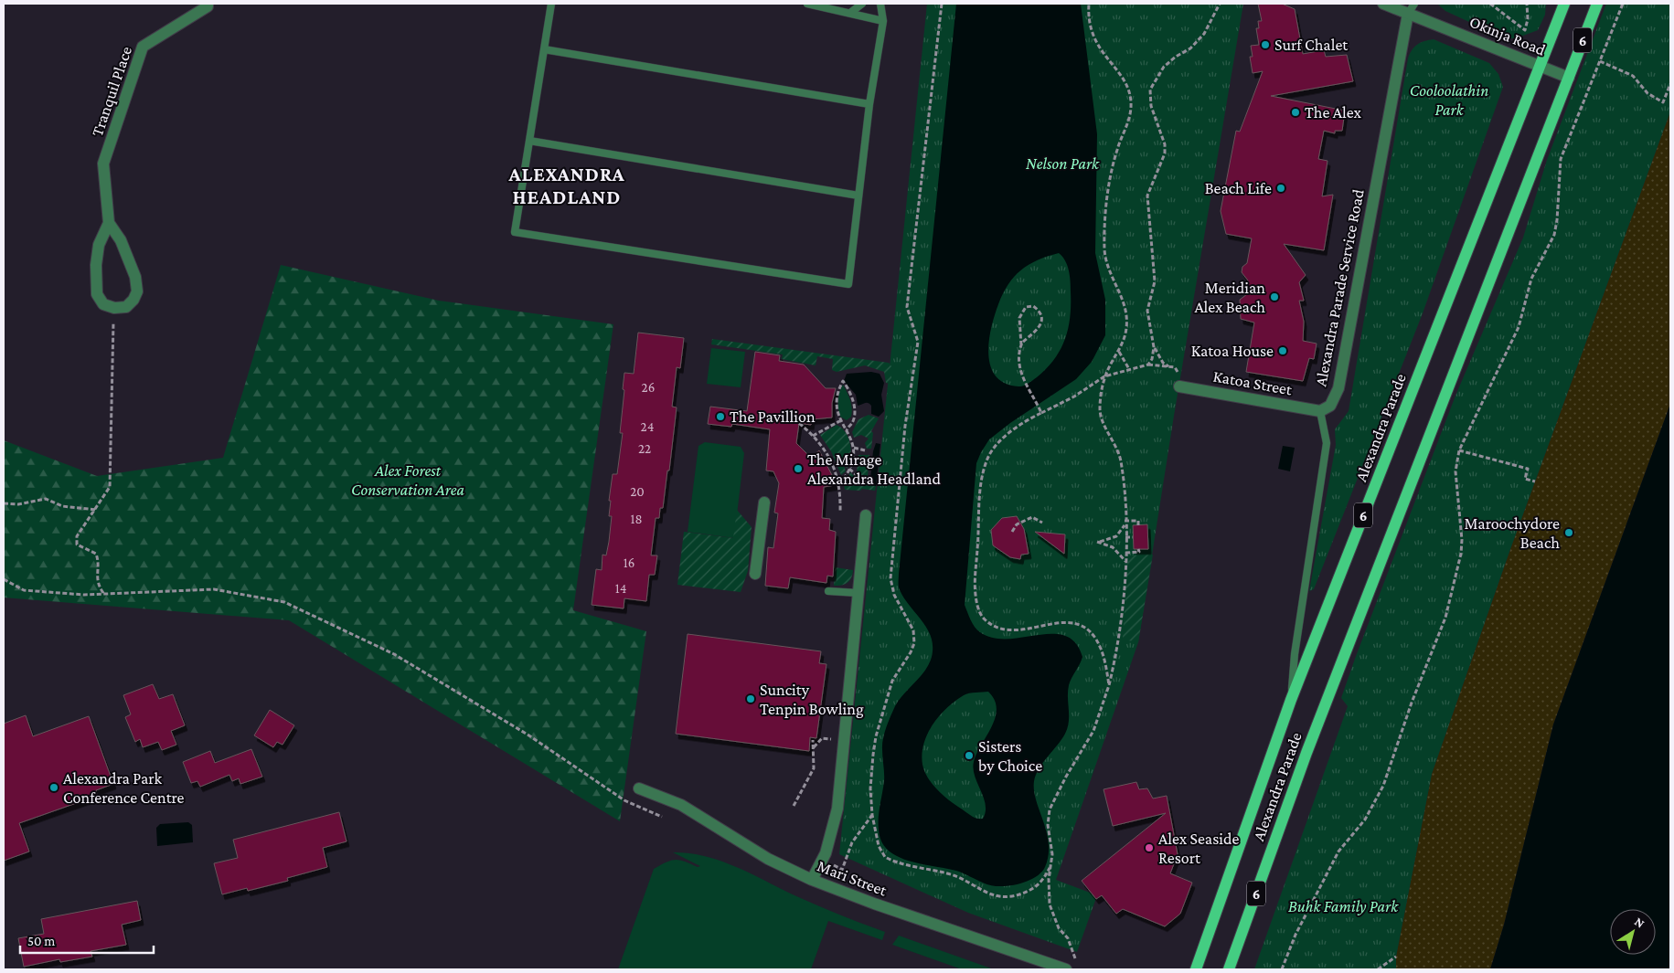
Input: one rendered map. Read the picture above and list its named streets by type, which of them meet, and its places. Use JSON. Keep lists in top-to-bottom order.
{
  "streets": {
    "main road": ["6", "Alexandra Parade"],
    "street": [
      "Okinja Road",
      "Tranquil Place",
      "Alexandra Parade Service Road",
      "Katoa Street",
      "Mari Street"
    ]
  },
  "crossings": [
    ["Okinja Road", "Alexandra Parade Service Road"],
    ["Okinja Road", "Alexandra Parade"],
    ["Alexandra Parade Service Road", "Katoa Street"]
  ],
  "districts": ["ALEXANDRA HEADLAND"],
  "parks": [
    "Cooloolathin Park",
    "Nelson Park",
    "Alex Forest Conservation Area",
    "Buhk Family Park"
  ],
  "places": [
    "Surf Chalet",
    "The Alex",
    "Beach Life",
    "Meridian Alex Beach",
    "Katoa House",
    "The Pavillion",
    "The Mirage Alexandra Headland",
    "Maroochydore Beach",
    "Suncity Tenpin Bowling",
    "Sisters by Choice",
    "Alexandra Park Conference Centre",
    "Alex Seaside Resort"
  ],
  "house_numbers": [
    "26",
    "24",
    "22",
    "20",
    "18",
    "16",
    "14"
  ],
  "scale_bar": "50 m",
  "north": "top right"
}
